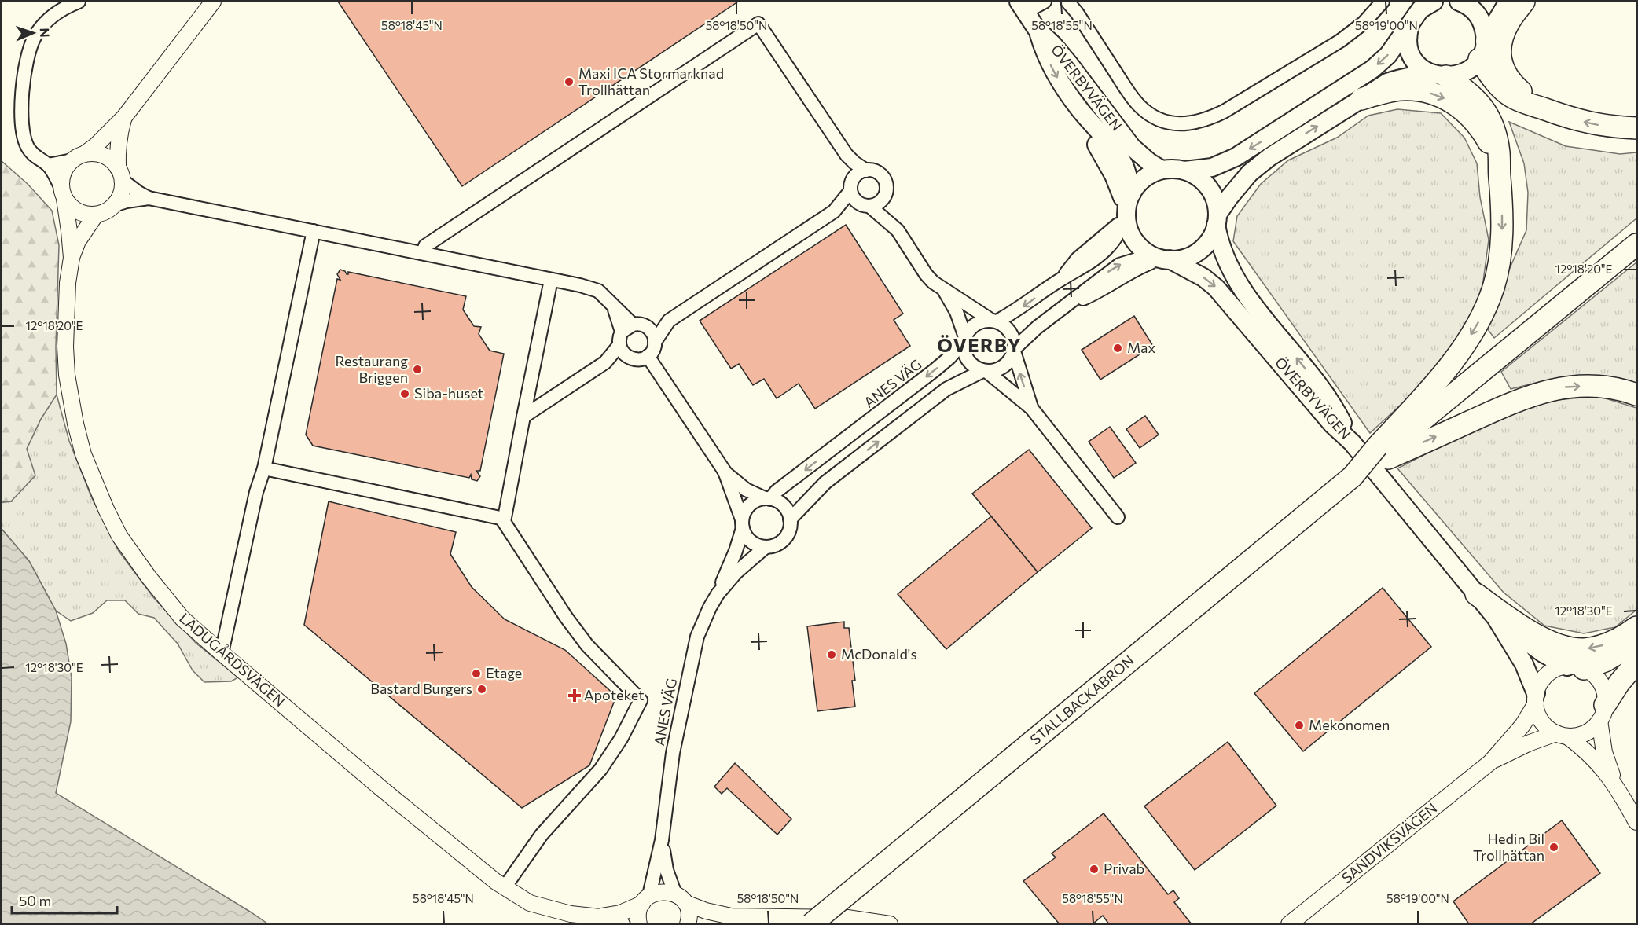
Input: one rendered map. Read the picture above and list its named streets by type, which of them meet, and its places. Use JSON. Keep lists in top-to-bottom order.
{
  "streets": {
    "highway": ["STALLBACKABRON"],
    "main road": ["ÖVERBYVÄGEN"],
    "street": ["ANES VÄG", "LADUGÅRDSVÄGEN", "SANDVIKSVÄGEN"]
  },
  "crossings": [
    ["ÖVERBYVÄGEN", "SANDVIKSVÄGEN"],
    ["ANES VÄG", "LADUGÅRDSVÄGEN"]
  ],
  "districts": ["ÖVERBY"],
  "places": {
    "other": [
      "Maxi ICA Stormarknad Trollhättan",
      "Max",
      "Restaurang Briggen",
      "Siba-huset",
      "McDonald's",
      "Etage",
      "Bastard Burgers",
      "Mekonomen",
      "Hedin Bil Trollhättan",
      "Privab"
    ],
    "health": ["Apoteket"]
  },
  "scale_bar": "50 m",
  "north": "right",
  "coordinates": [
    "58°18'45\"N",
    "58°18'50\"N",
    "58°18'55\"N",
    "58°19'00\"N",
    "12°18'20\"E",
    "12°18'30\"E"
  ]
}
